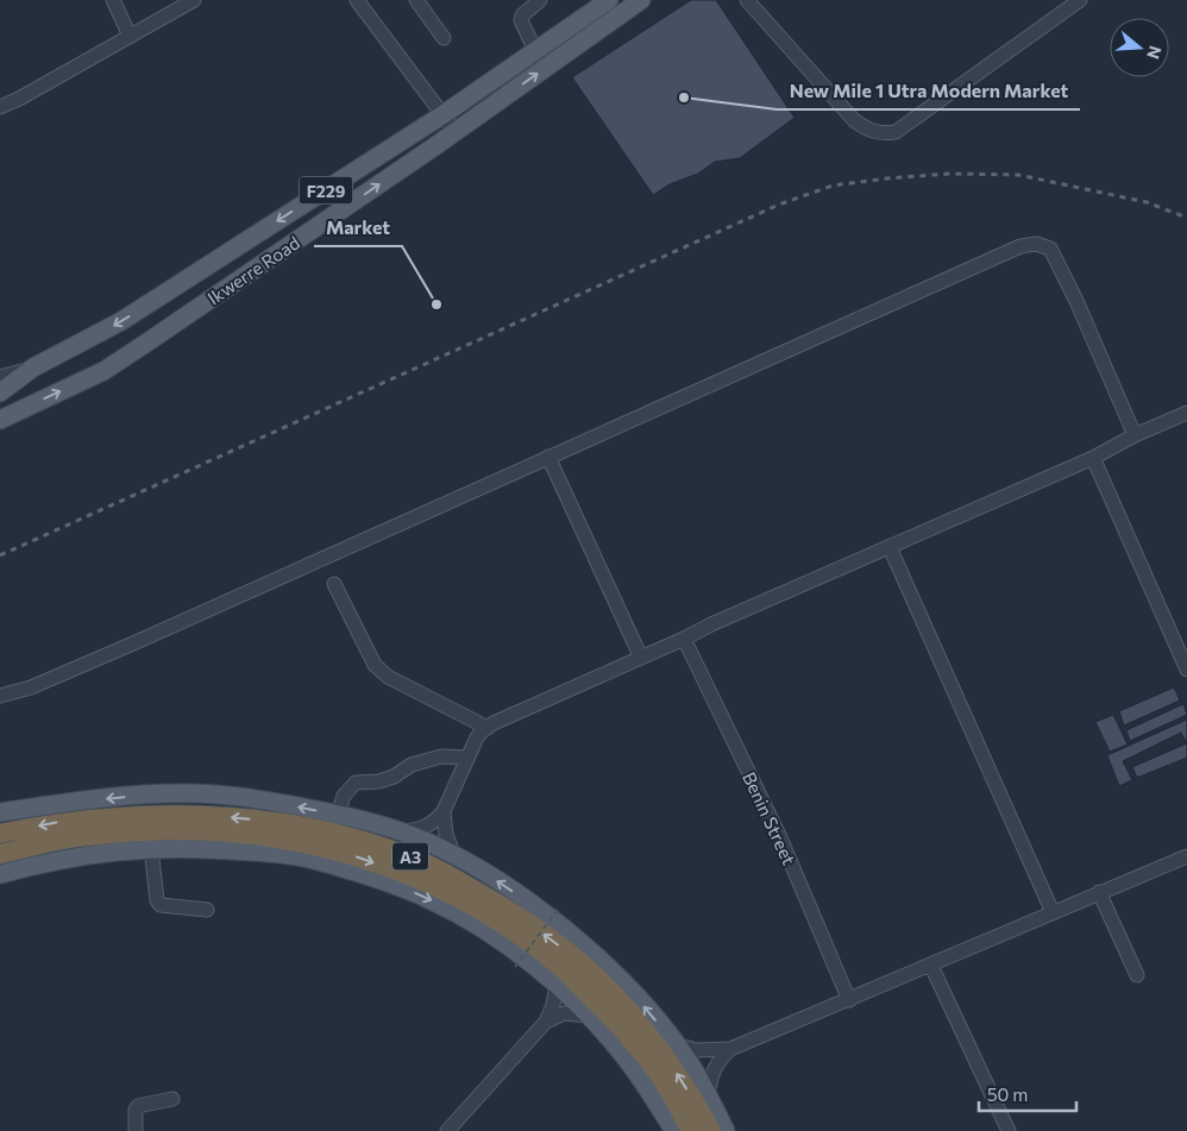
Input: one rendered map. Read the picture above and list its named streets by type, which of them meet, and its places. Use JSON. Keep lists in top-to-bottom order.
{
  "streets": {
    "highway": ["A3"],
    "main road": ["F229", "Ikwerre Road"],
    "street": ["Benin Street"]
  },
  "crossings": [
    ["F229", "Ikwerre Road"]
  ],
  "places": ["New Mile 1 Utra Modern Market", "Market"],
  "scale_bar": "50 m",
  "north": "right"
}
